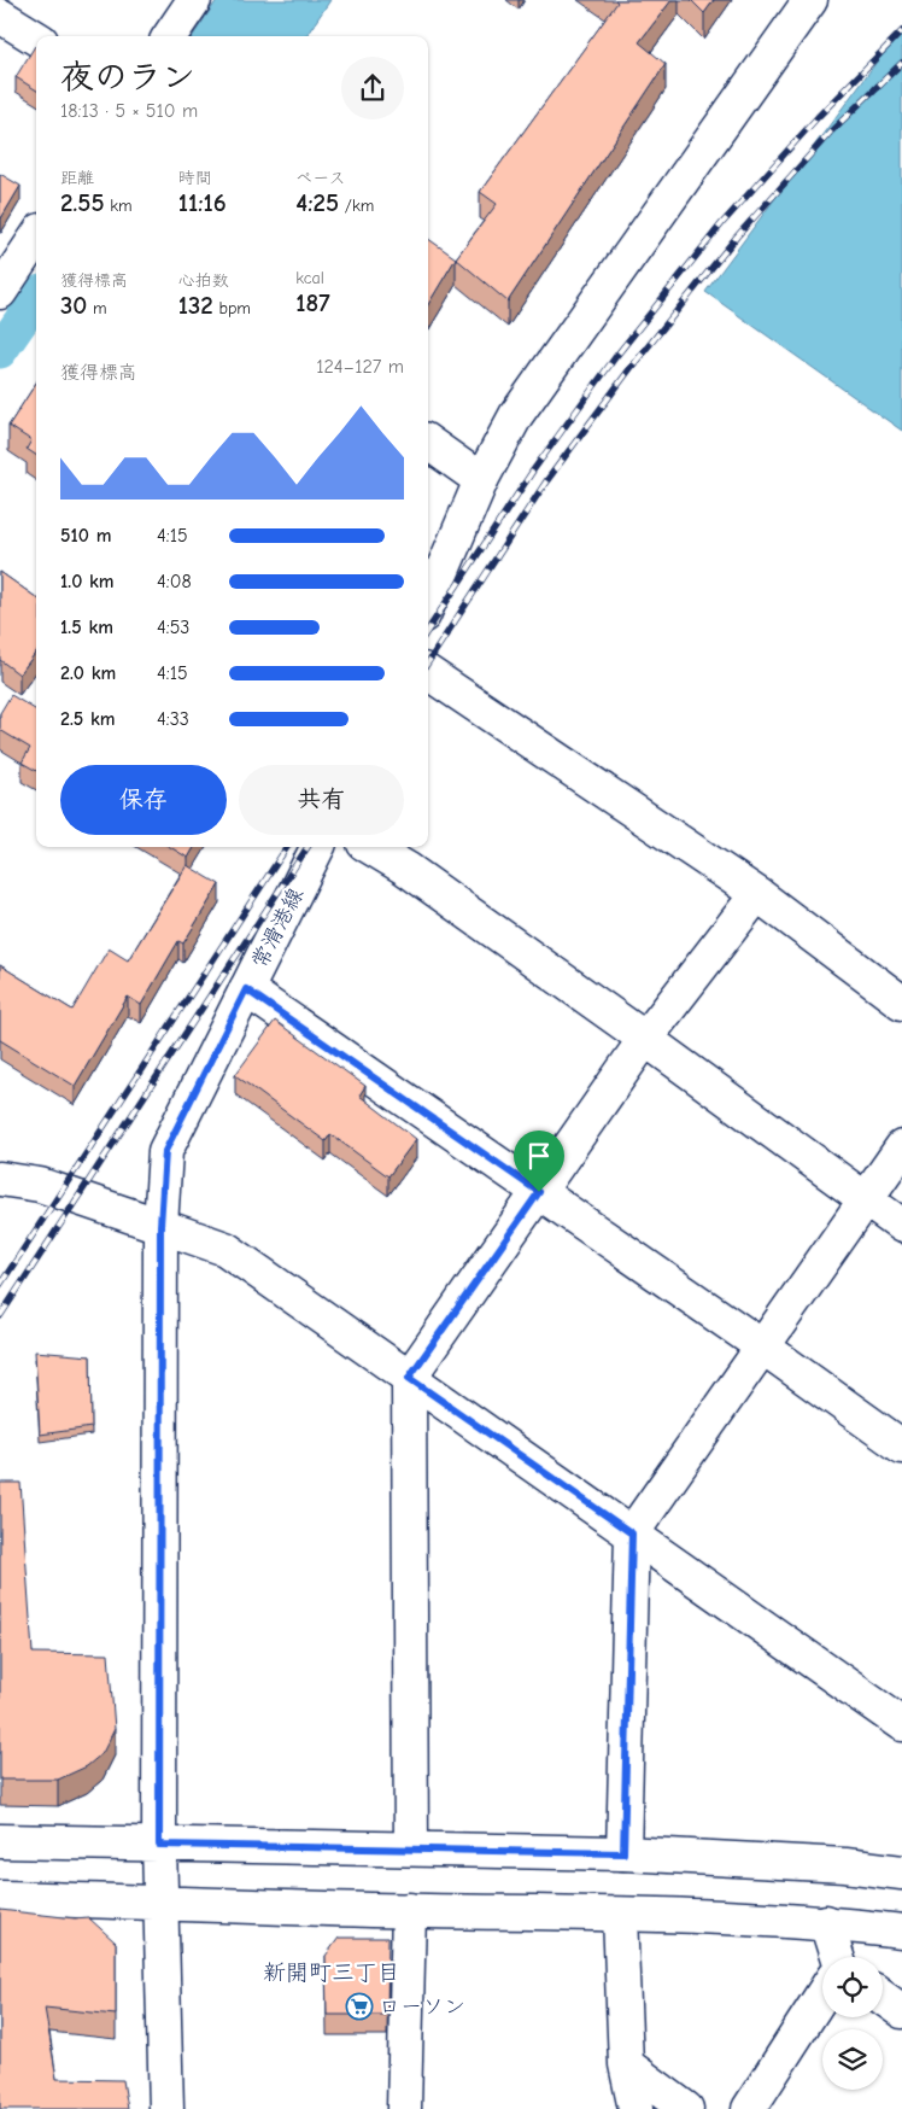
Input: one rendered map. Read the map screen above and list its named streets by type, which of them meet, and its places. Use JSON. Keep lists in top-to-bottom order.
{
  "streets": {
    "street": ["常滑港線"]
  },
  "districts": ["新開町三丁目"],
  "places": {
    "supermarket": ["ローソン"]
  },
  "page": {
    "heading": ["夜のラン", "18:13 · 5 × 510 m"],
    "stats": [
      ["距離", "2.55 km"],
      ["時間", "11:16"],
      ["ペース", "4:25 /km"],
      ["獲得標高", "30 m"],
      ["心拍数", "132 bpm"],
      ["kcal", "187"]
    ],
    "chart": ["獲得標高", "124–127 m"],
    "list": [
      {
        "name": "510 m",
        "note": "4:15"
      },
      {
        "name": "1.0 km",
        "note": "4:08"
      },
      {
        "name": "1.5 km",
        "note": "4:53"
      },
      {
        "name": "2.0 km",
        "note": "4:15"
      },
      {
        "name": "2.5 km",
        "note": "4:33"
      }
    ],
    "buttons": ["保存", "共有"]
  }
}
